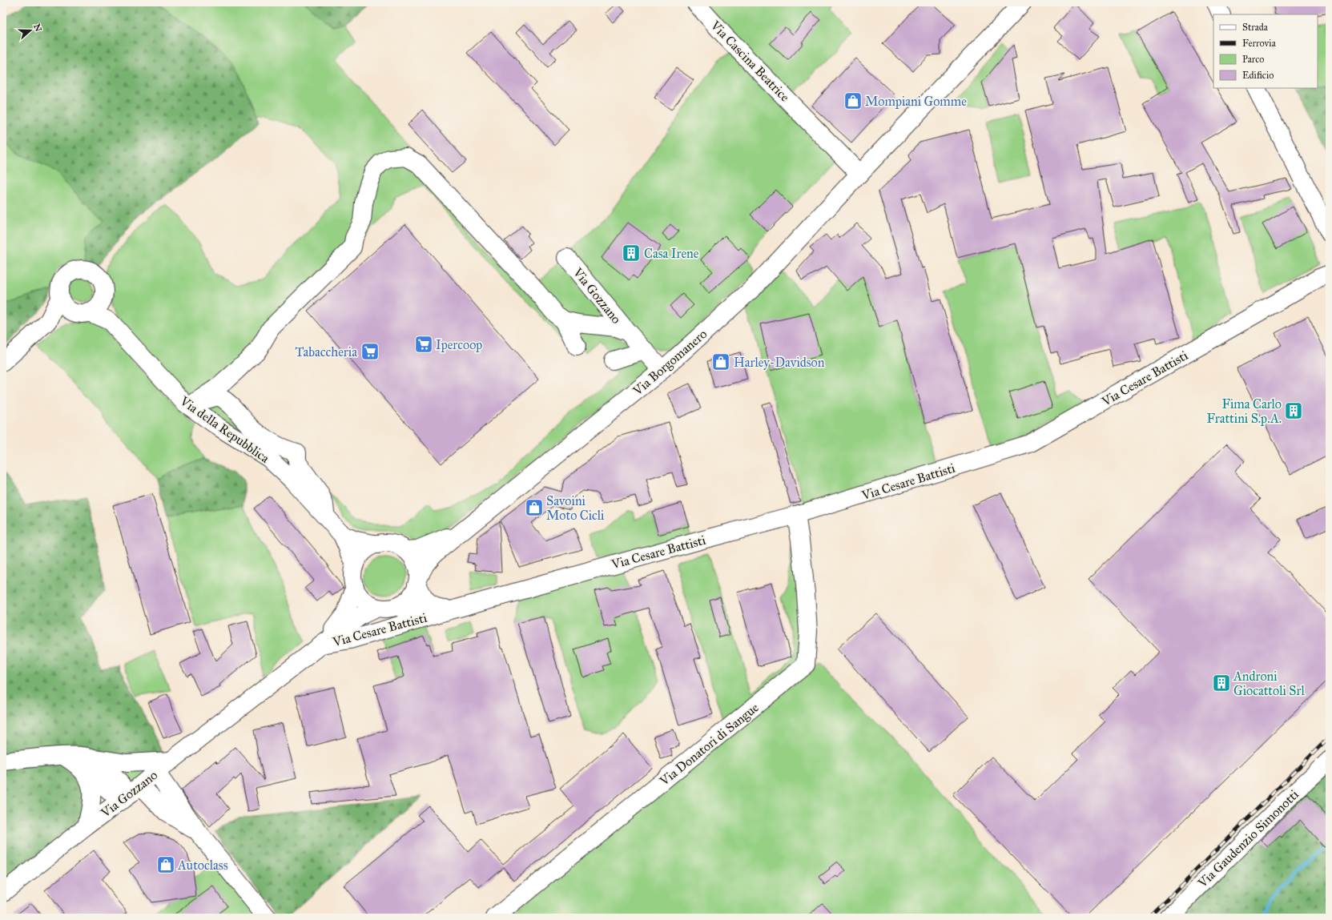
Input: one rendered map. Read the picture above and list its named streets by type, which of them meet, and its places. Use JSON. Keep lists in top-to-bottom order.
{
  "streets": {
    "street": [
      "Via Cascina Beatrice",
      "Via Gozzano",
      "Via Borgomanero",
      "Via Cesare Battisti",
      "Via della Repubblica",
      "Via Donatori di Sangue",
      "Via Gaudenzio Simonotti"
    ]
  },
  "crossings": [
    ["Via Cascina Beatrice", "Via Borgomanero"],
    ["Via Gozzano", "Via Borgomanero"],
    ["Via Gozzano", "Via Cesare Battisti"],
    ["Via Borgomanero", "Via Cesare Battisti"],
    ["Via Borgomanero", "Via della Repubblica"],
    ["Via Cesare Battisti", "Via della Repubblica"],
    ["Via Cesare Battisti", "Via Donatori di Sangue"]
  ],
  "places": {
    "shop": [
      "Mompiani Gomme",
      "Harley-Davidson",
      "Savoini Moto Cicli",
      "Autoclass"
    ],
    "building": ["Casa Irene", "Fima Carlo Frattini S.p.A.", "Androni Giocattoli Srl"],
    "supermarket": ["Ipercoop", "Tabaccheria"]
  },
  "legend": [
    "Strada",
    "Ferrovia",
    "Parco",
    "Edificio"
  ],
  "north": "right"
}
